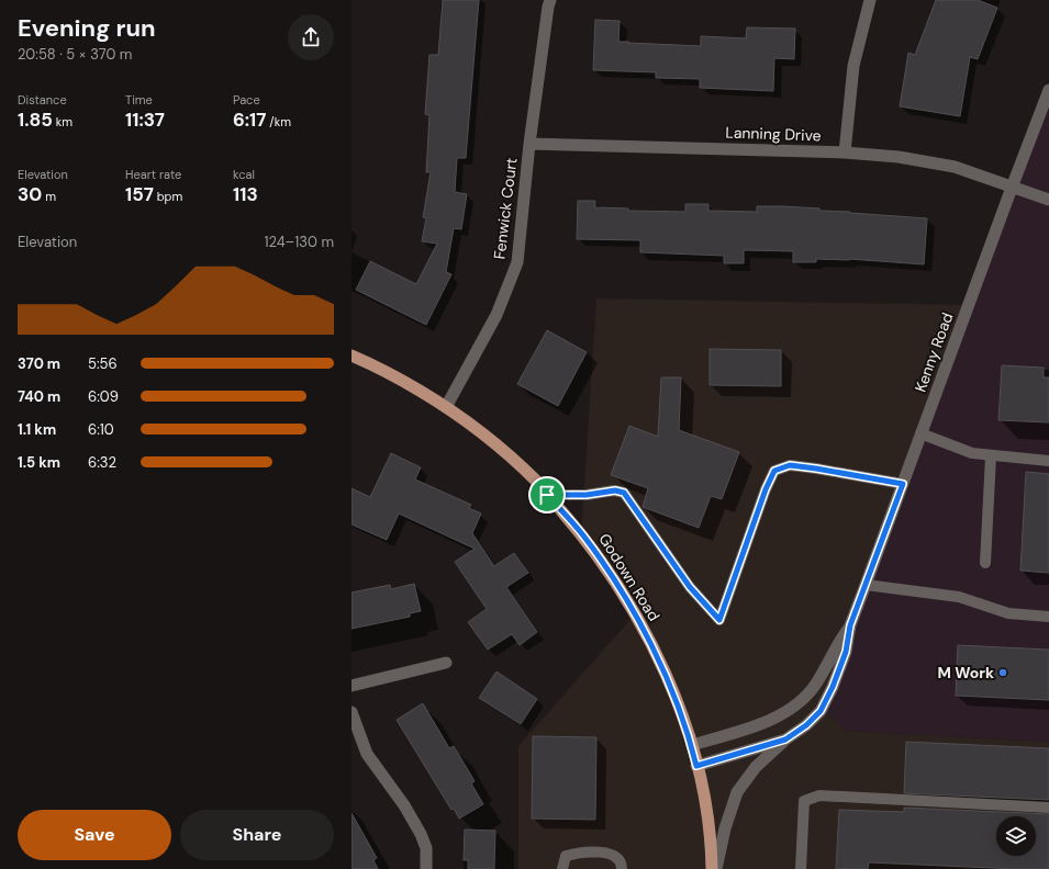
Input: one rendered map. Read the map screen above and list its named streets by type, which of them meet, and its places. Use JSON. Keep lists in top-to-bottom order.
{
  "streets": {
    "main road": ["Godown Road"],
    "street": ["Lanning Drive", "Fenwick Court", "Kenny Road"]
  },
  "crossings": [
    ["Lanning Drive", "Fenwick Court"],
    ["Lanning Drive", "Kenny Road"],
    ["Fenwick Court", "Godown Road"],
    ["Kenny Road", "Godown Road"]
  ],
  "places": ["M Work"],
  "page": {
    "heading": ["Evening run", "20:58 · 5 × 370 m"],
    "stats": [
      ["Distance", "1.85 km"],
      ["Time", "11:37"],
      ["Pace", "6:17 /km"],
      ["Elevation", "30 m"],
      ["Heart rate", "157 bpm"],
      ["kcal", "113"]
    ],
    "chart": ["Elevation", "124–130 m"],
    "list": [
      {
        "name": "370 m",
        "note": "5:56"
      },
      {
        "name": "740 m",
        "note": "6:09"
      },
      {
        "name": "1.1 km",
        "note": "6:10"
      },
      {
        "name": "1.5 km",
        "note": "6:32"
      }
    ],
    "buttons": ["Save", "Share"]
  }
}
